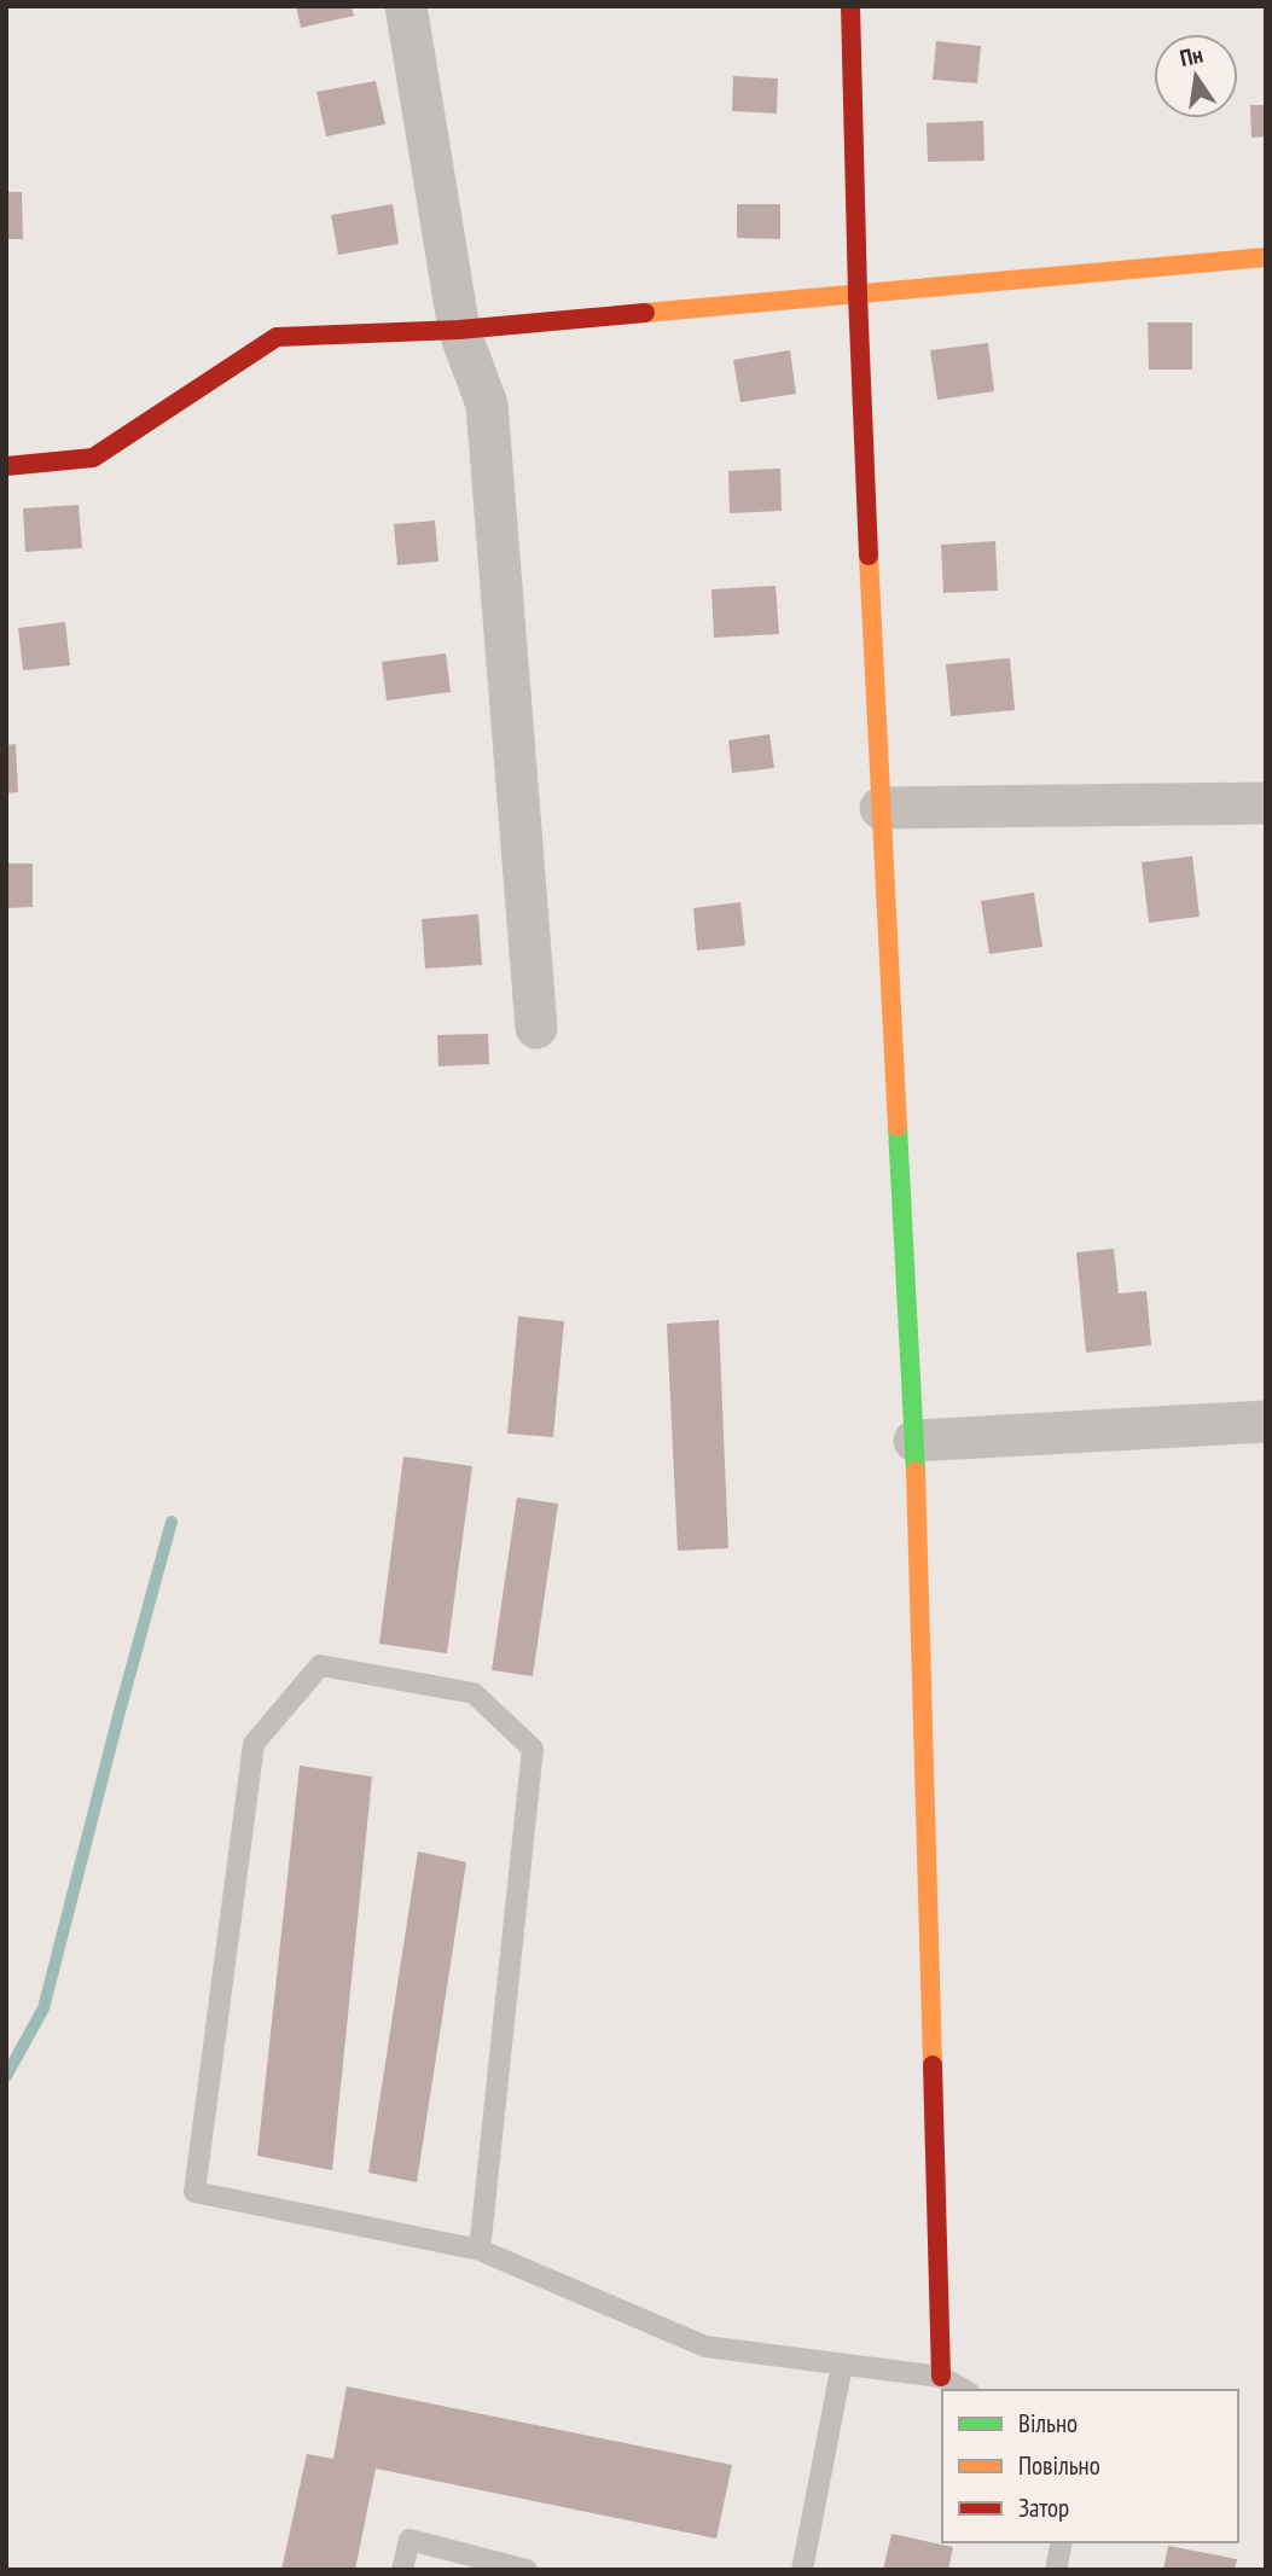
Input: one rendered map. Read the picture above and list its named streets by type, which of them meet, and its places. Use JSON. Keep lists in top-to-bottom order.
{
  "legend": ["Вільно", "Повільно", "Затор"],
  "north": "top"
}
